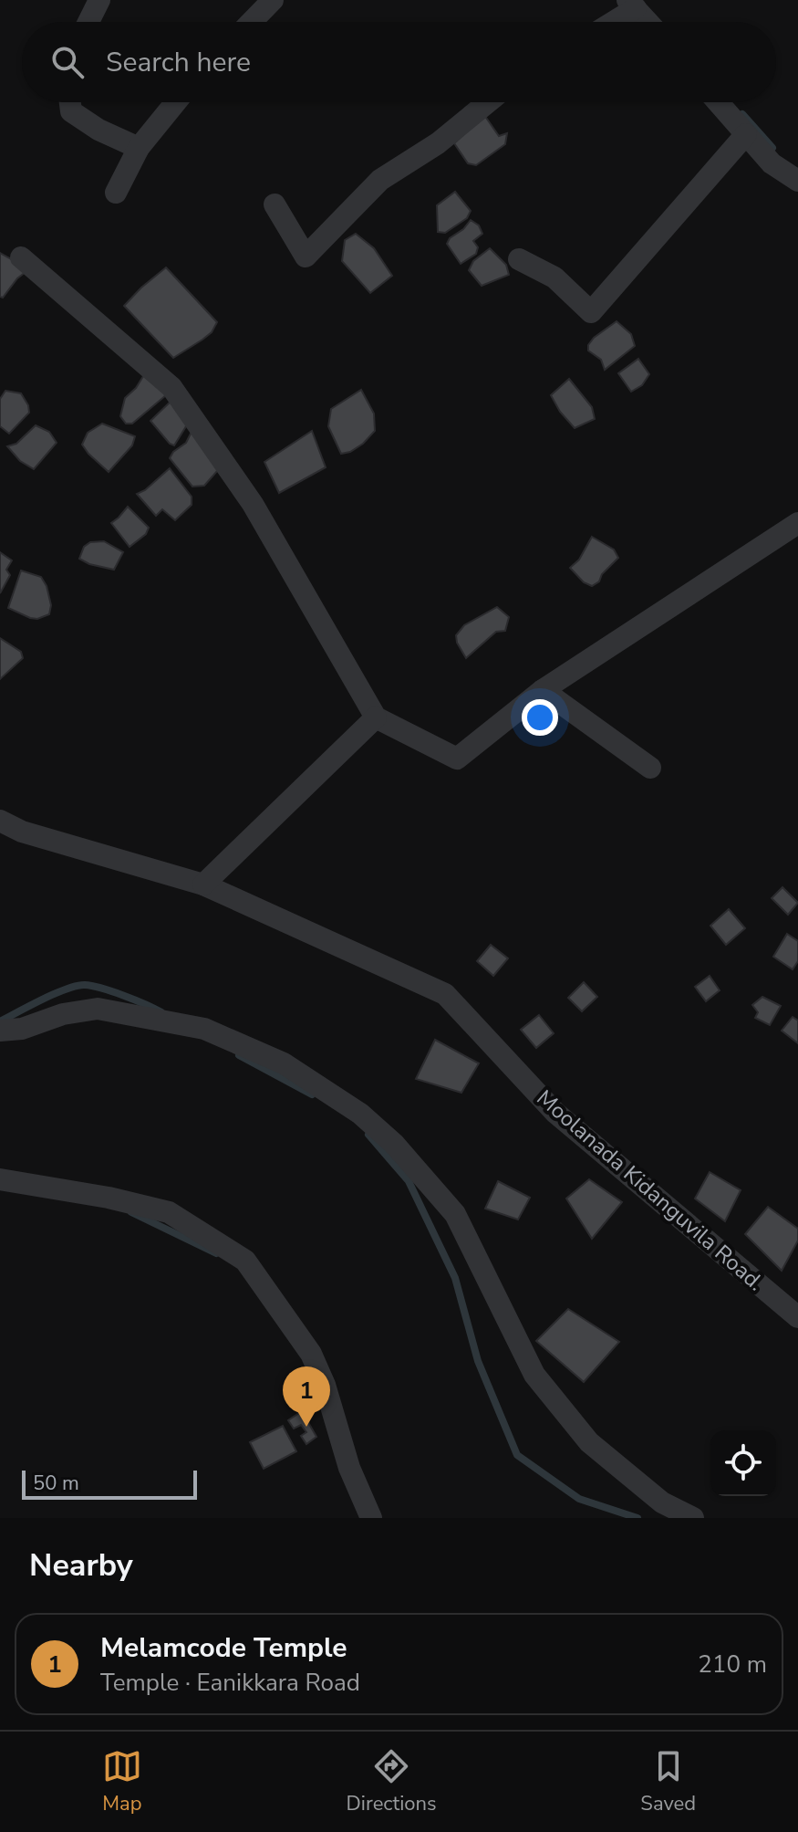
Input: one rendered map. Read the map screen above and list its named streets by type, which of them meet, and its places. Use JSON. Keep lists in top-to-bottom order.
{
  "streets": {
    "street": ["Moolanada Kidanguvila Road."]
  },
  "scale_bar": "50 m",
  "page": {
    "search": "Search here",
    "pins": "1",
    "scale": "50 m",
    "heading": "Nearby",
    "list": [
      {
        "mark": "1",
        "name": "Melamcode Temple",
        "note": "Temple · Eanikkara Road",
        "value": "210 m"
      }
    ],
    "nav": ["Map", "Directions", "Saved"]
  }
}
